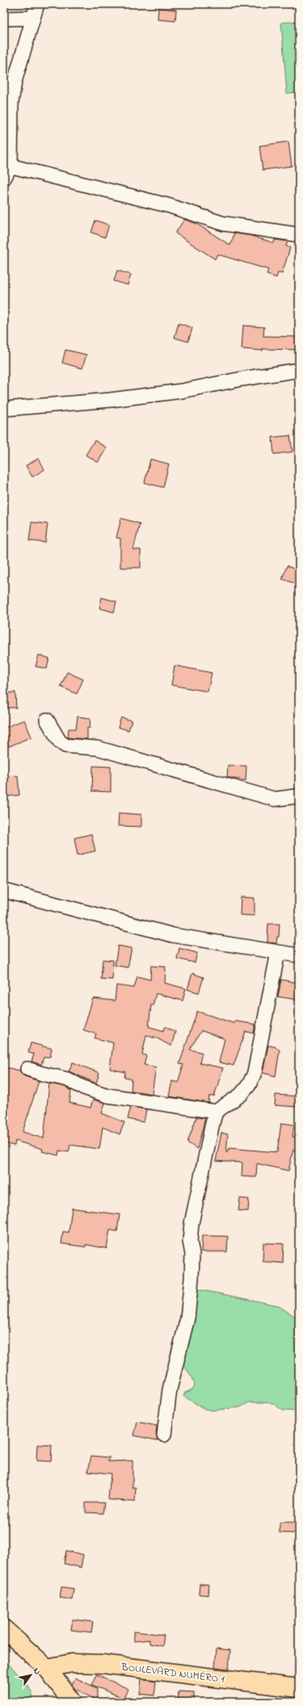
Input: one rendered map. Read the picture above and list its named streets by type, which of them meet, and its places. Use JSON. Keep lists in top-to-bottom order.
{
  "streets": {
    "main road": ["BOULEVARD NUMÉRO 1"]
  },
  "north": "top right"
}
